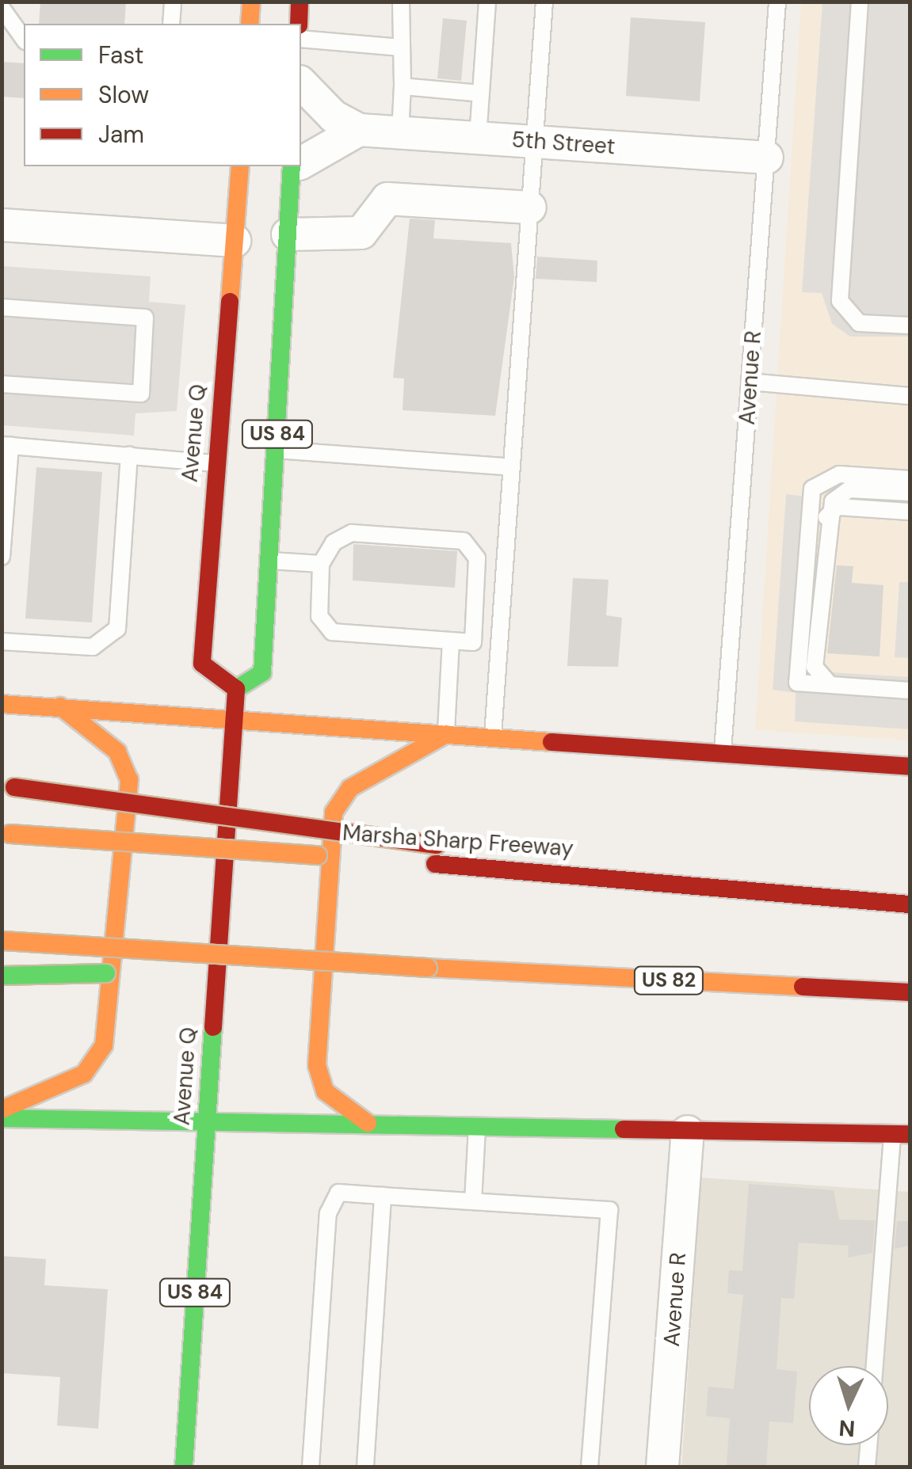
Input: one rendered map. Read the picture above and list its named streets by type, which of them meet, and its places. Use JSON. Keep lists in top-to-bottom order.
{
  "streets": {
    "main road": [
      "Avenue Q",
      "US 84",
      "Marsha Sharp Freeway",
      "US 82"
    ],
    "street": ["5th Street", "Avenue R"]
  },
  "crossings": [
    ["5th Street", "Avenue R"],
    ["Avenue Q", "US 84"]
  ],
  "legend": ["Fast", "Slow", "Jam"],
  "north": "bottom"
}
